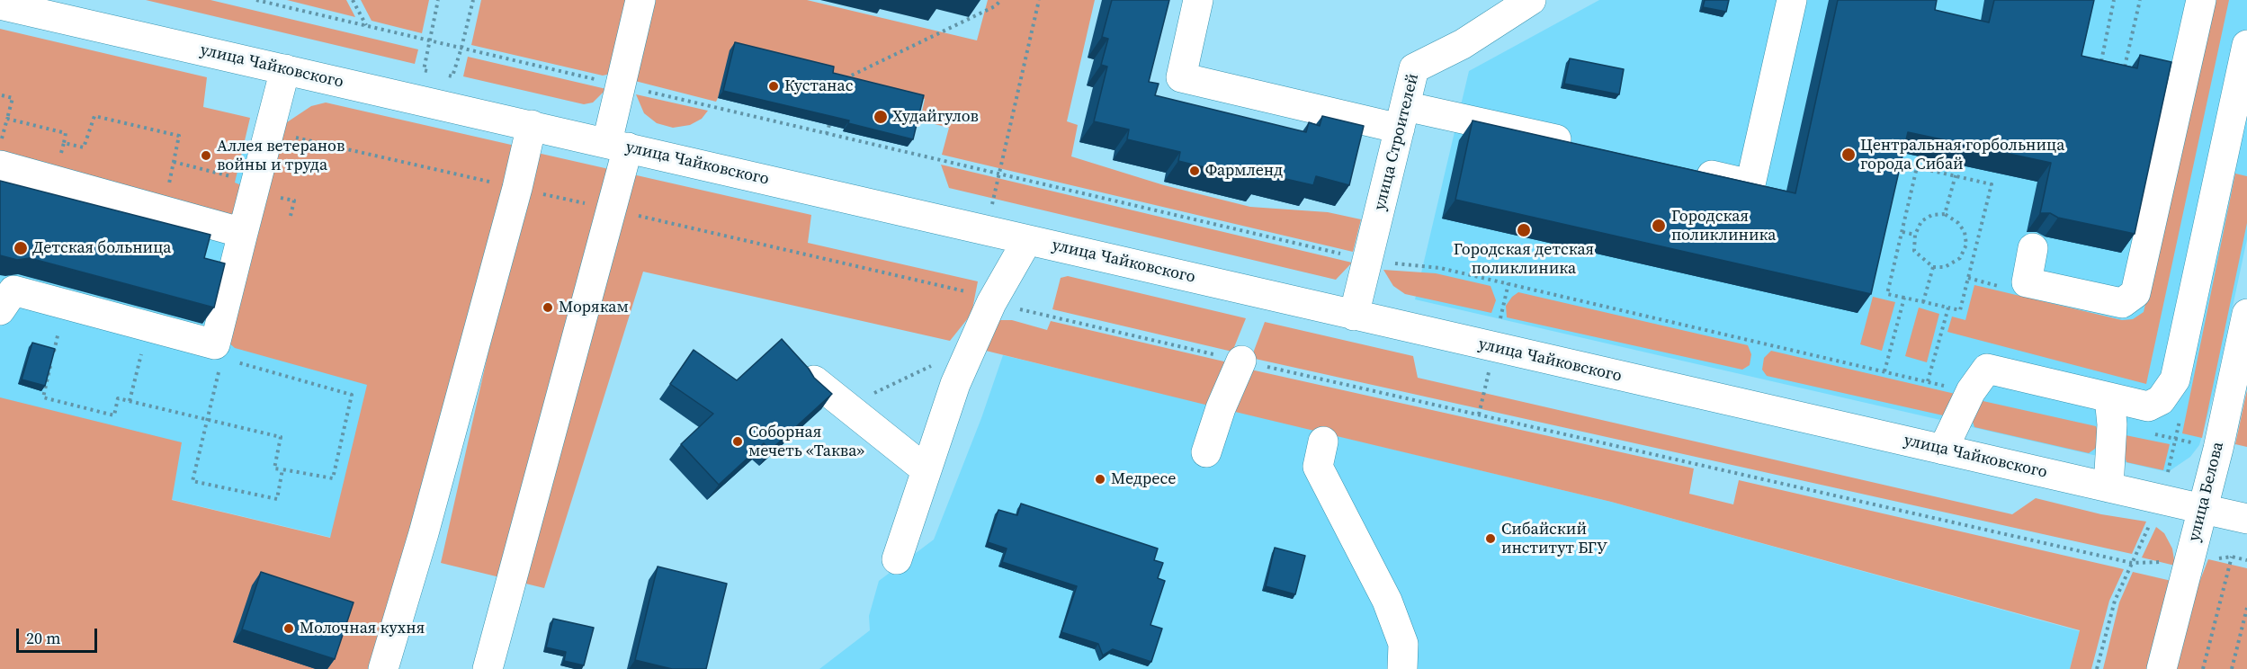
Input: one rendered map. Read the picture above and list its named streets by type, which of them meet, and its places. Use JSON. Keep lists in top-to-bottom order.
{
  "streets": {
    "street": ["улица Чайковского", "улица Строителей", "улица Белова"]
  },
  "crossings": [
    ["улица Чайковского", "улица Строителей"],
    ["улица Чайковского", "улица Белова"]
  ],
  "places": [
    "Кустанас",
    "Худайгулов",
    "Центральная горбольница города Сибай",
    "Аллея ветеранов войны и труда",
    "Фармленд",
    "Городская поликлиника",
    "Городская детская поликлиника",
    "Детская больница",
    "Морякам",
    "Соборная мечеть «Таква»",
    "Медресе",
    "Сибайский институт БГУ",
    "Молочная кухня"
  ],
  "scale_bar": "20 m"
}
